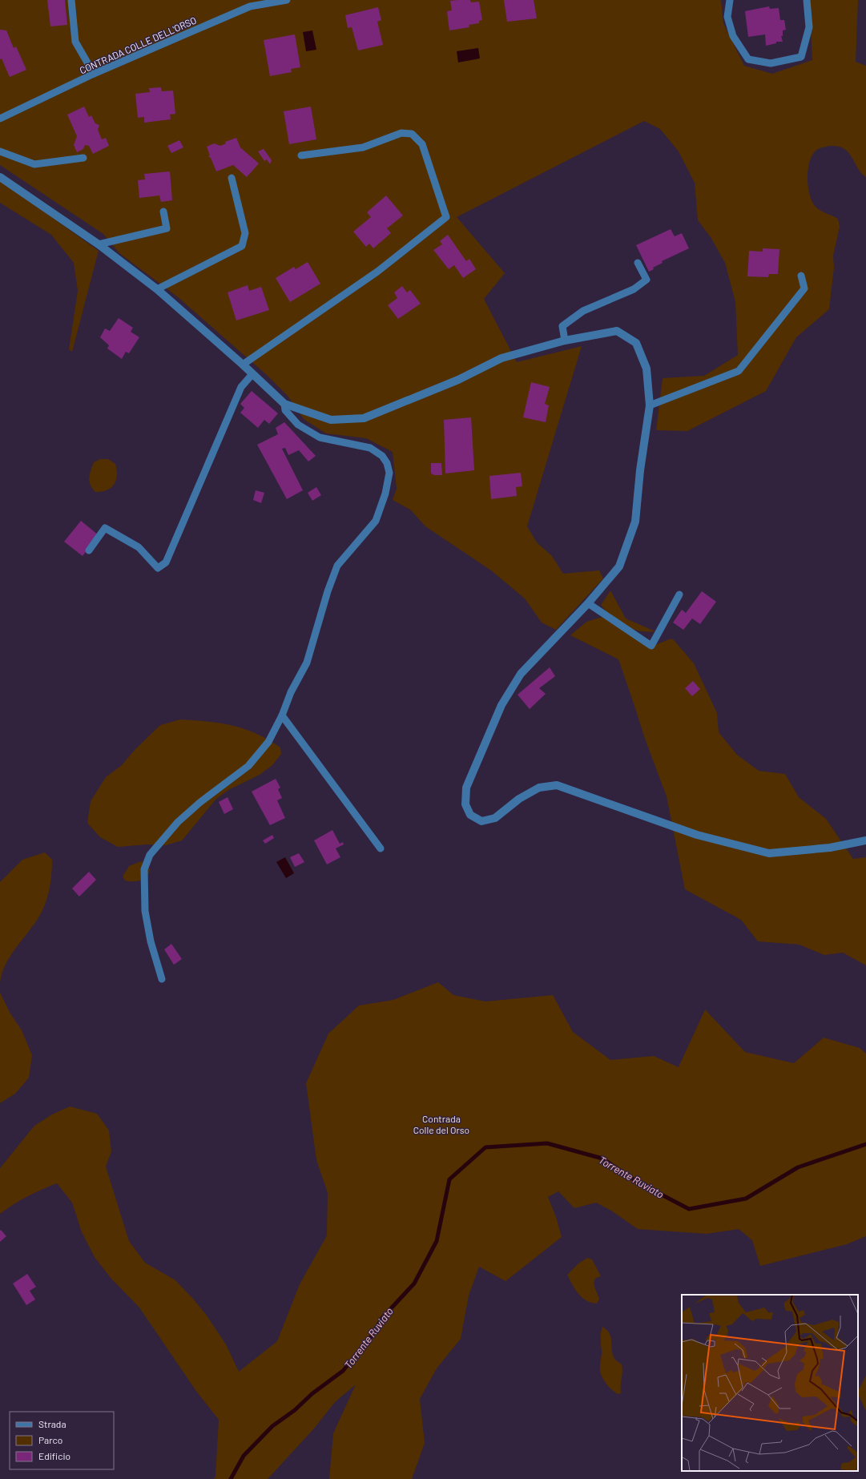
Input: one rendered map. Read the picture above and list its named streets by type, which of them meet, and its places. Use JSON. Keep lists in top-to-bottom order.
{
  "streets": {
    "lane": ["CONTRADA COLLE DELL'ORSO"]
  },
  "water": ["Torrente Ruviato"],
  "parks": ["Contrada Colle del Orso"],
  "legend": ["Strada", "Parco", "Edificio"]
}
